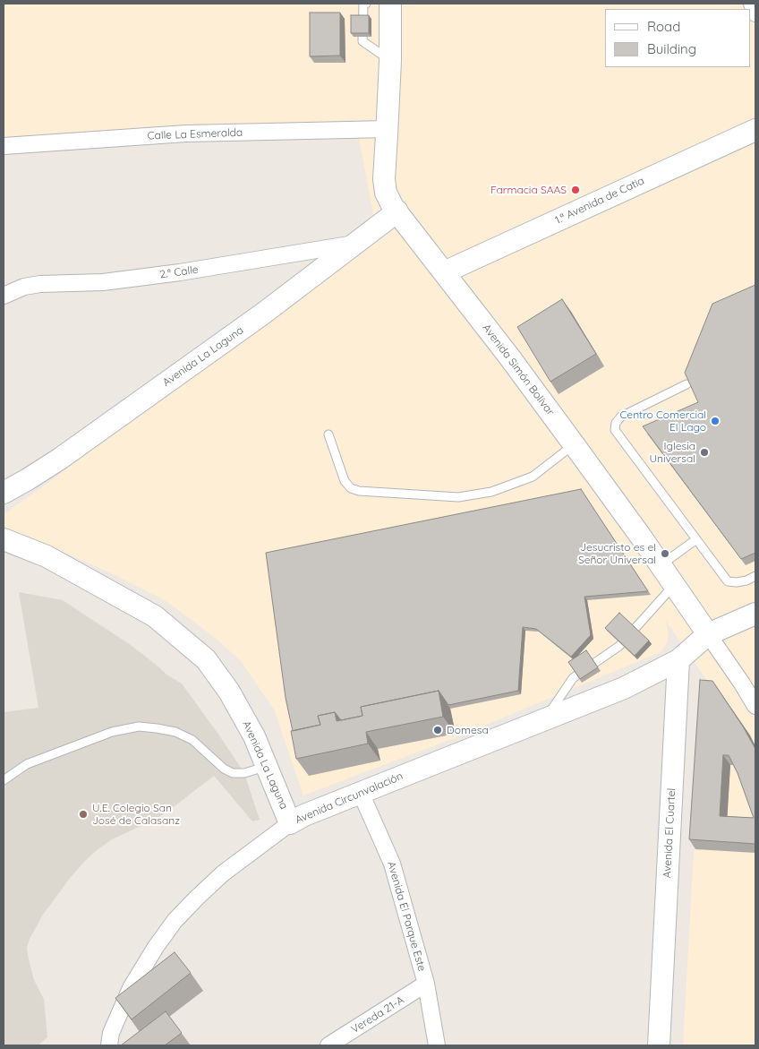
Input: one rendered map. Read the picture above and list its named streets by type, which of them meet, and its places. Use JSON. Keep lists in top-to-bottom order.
{
  "streets": {
    "street": [
      "Calle La Esmeralda",
      "1.ª Avenida de Catia",
      "2.° Calle",
      "Avenida La Laguna",
      "Avenida Simón Bolívar",
      "Avenida Circunvalación",
      "Avenida El Cuartel",
      "Avenida El Parque Este",
      "Vereda 21-A"
    ]
  },
  "crossings": [
    ["Calle La Esmeralda", "Avenida Simón Bolívar"],
    ["1.ª Avenida de Catia", "Avenida Simón Bolívar"],
    ["2.° Calle", "Avenida La Laguna"],
    ["Avenida La Laguna", "Avenida Simón Bolívar"],
    ["Avenida La Laguna", "Avenida Circunvalación"],
    ["Avenida Circunvalación", "Avenida El Cuartel"],
    ["Avenida Circunvalación", "Avenida El Parque Este"],
    ["Avenida El Parque Este", "Vereda 21-A"]
  ],
  "places": [
    "Farmacia SAAS",
    "Centro Comercial El Lago",
    "Iglesia Universal",
    "Jesucristo es el Señor Universal",
    "Domesa",
    "U.E. Colegio San José de Calasanz"
  ],
  "legend": ["Road", "Building"]
}
